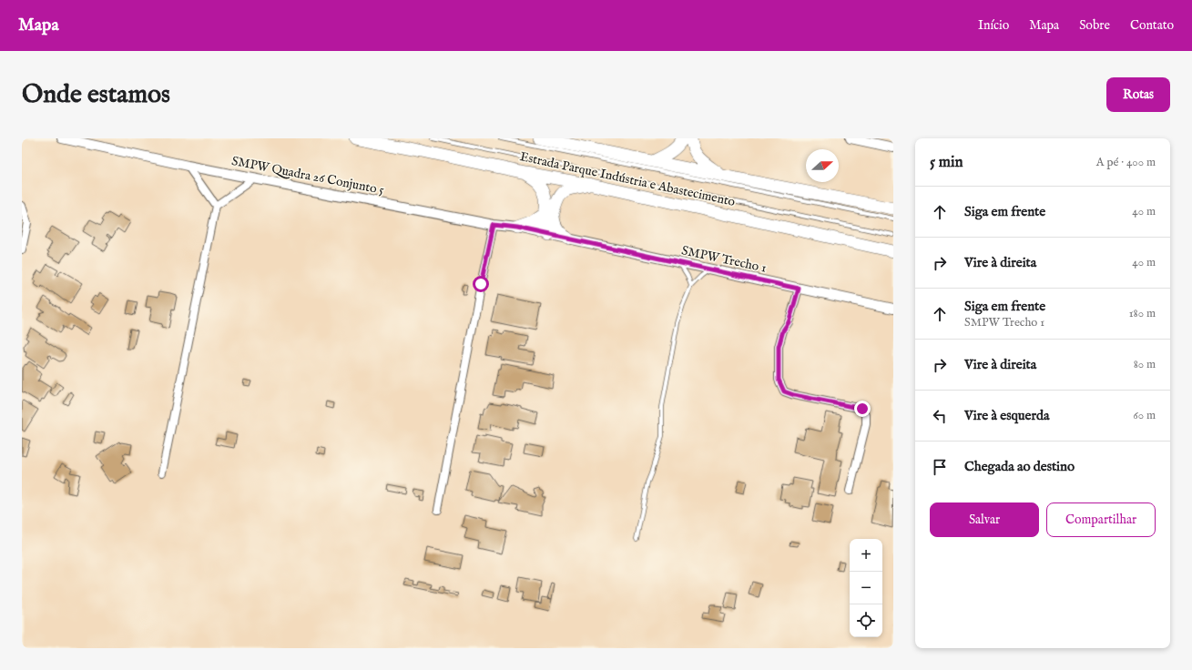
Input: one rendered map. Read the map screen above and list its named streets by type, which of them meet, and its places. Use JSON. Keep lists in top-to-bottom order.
{
  "streets": {
    "highway": ["Estrada Parque Indústria e Abastecimento"],
    "street": ["SMPW Quadra 26 Conjunto 5", "SMPW Trecho 1"]
  },
  "crossings": [
    ["SMPW Quadra 26 Conjunto 5", "SMPW Trecho 1"]
  ],
  "north": "right",
  "page": {
    "header": "Mapa",
    "nav": [
      "Início",
      "Mapa",
      "Sobre",
      "Contato"
    ],
    "buttons": [
      "Rotas",
      ["Salvar", "Compartilhar"]
    ],
    "title": "Onde estamos",
    "heading": ["5 min", "A pé · 400 m"],
    "list": [
      ["Siga em frente", "40 m"],
      ["Vire à direita", "40 m"],
      ["Siga em frente", "SMPW Trecho 1", "180 m"],
      ["Vire à direita", "80 m"],
      ["Vire à esquerda", "60 m"],
      "Chegada ao destino"
    ],
    "map_buttons": ["+", "−"]
  }
}
